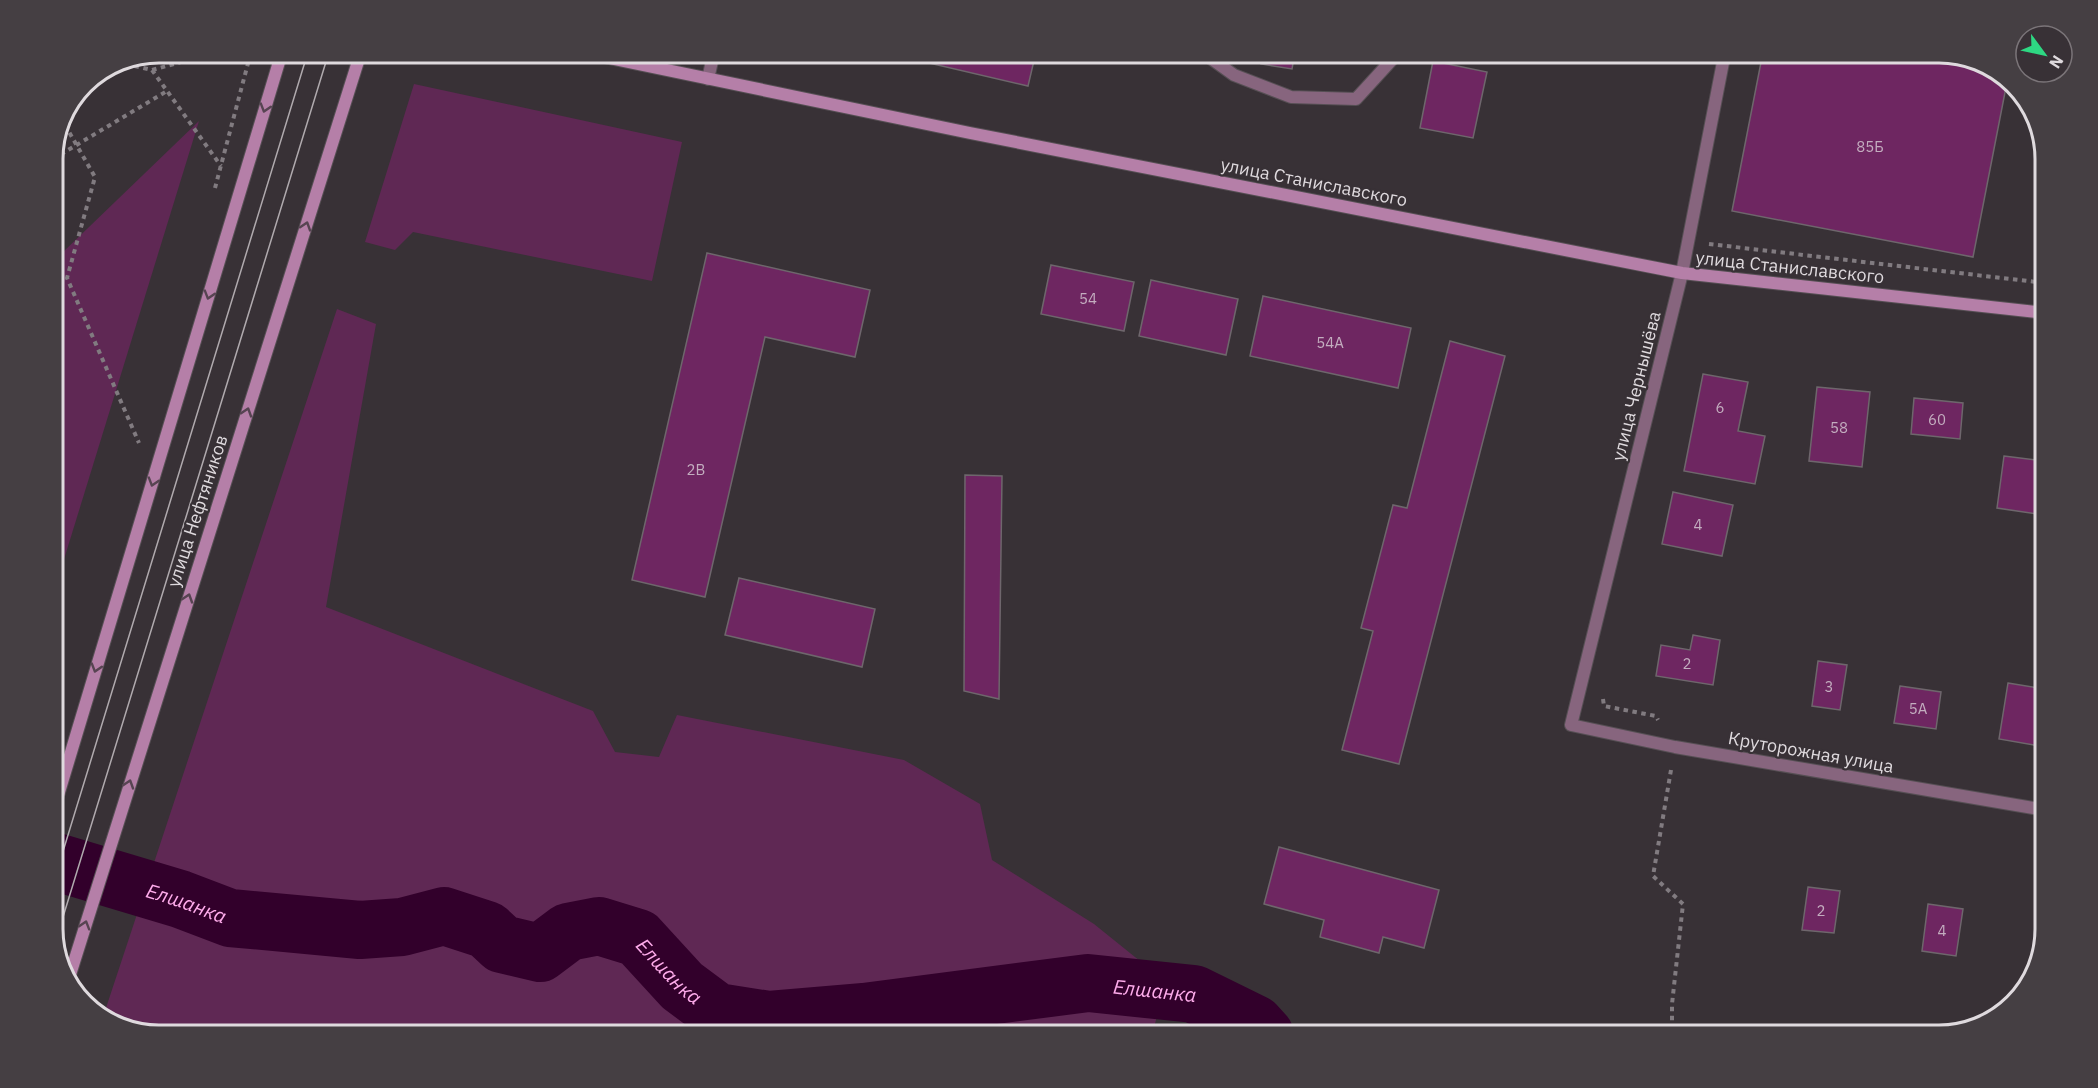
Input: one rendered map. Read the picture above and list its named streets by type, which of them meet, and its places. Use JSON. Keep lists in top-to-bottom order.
{
  "streets": {
    "main road": ["улица Станиславского", "улица Нефтяников"],
    "street": ["улица Чернышёва", "Круторожная улица"]
  },
  "crossings": [
    ["улица Станиславского", "улица Чернышёва"],
    ["улица Чернышёва", "Круторожная улица"]
  ],
  "water": ["Елшанка"],
  "house_numbers": [
    "85Б",
    "54",
    "54А",
    "6",
    "60",
    "58",
    "2В",
    "4",
    "2",
    "3",
    "5А",
    "2",
    "4"
  ],
  "north": "bottom right"
}
